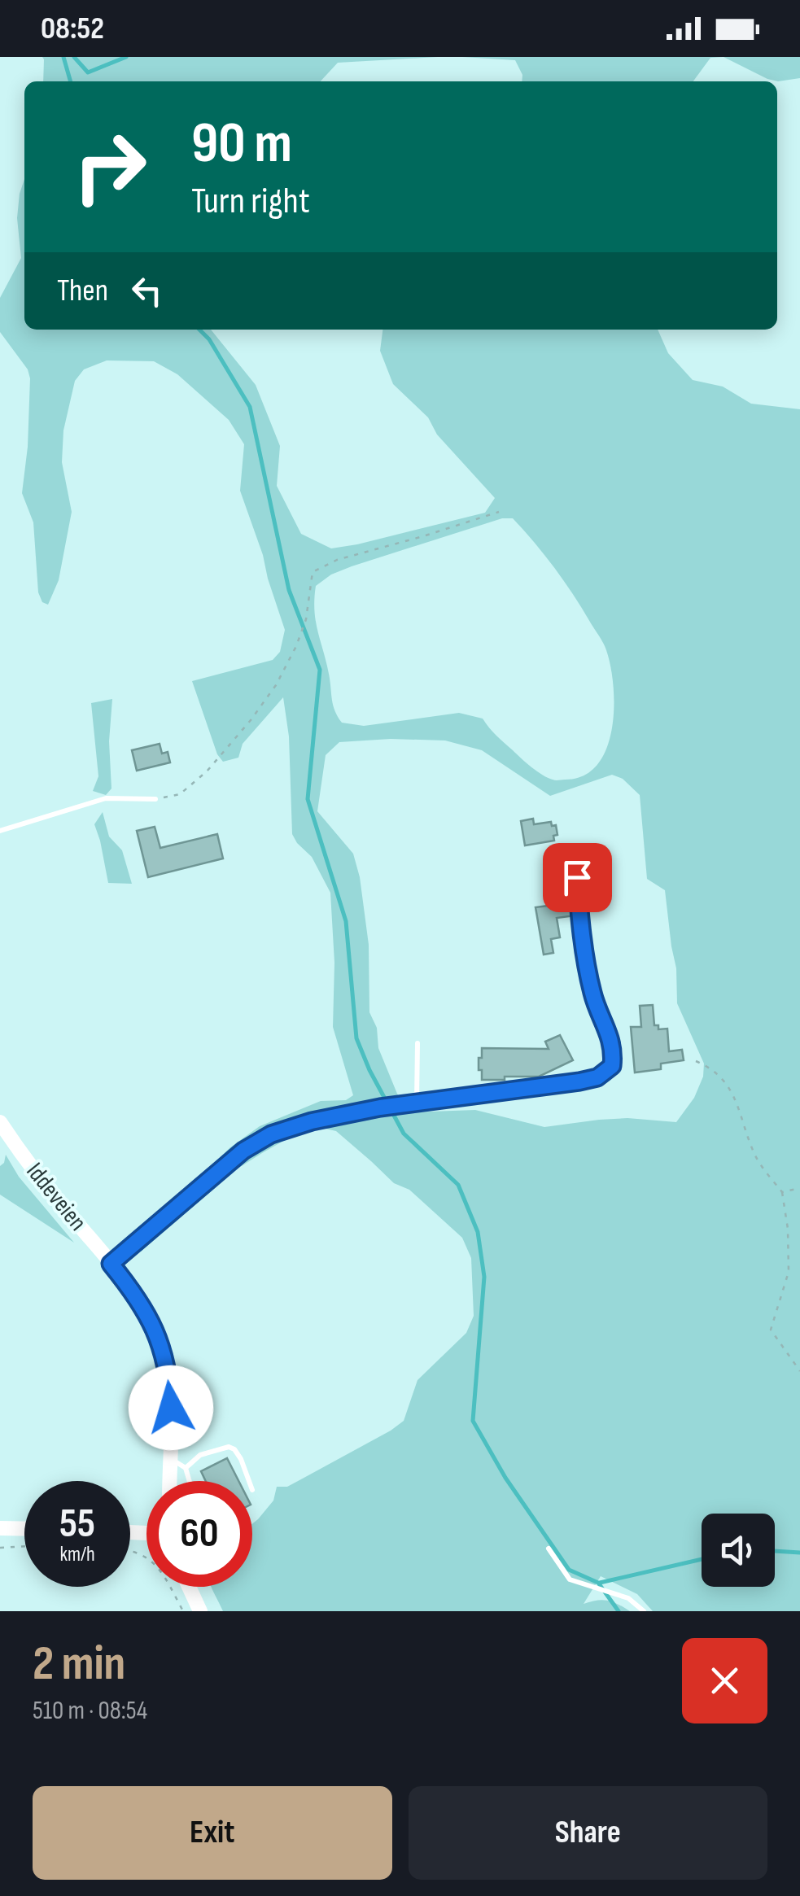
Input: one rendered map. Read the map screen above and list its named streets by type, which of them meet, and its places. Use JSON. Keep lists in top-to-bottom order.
{
  "streets": {
    "main road": ["Iddeveien"]
  },
  "page": {
    "status": "08:52",
    "turn": ["90 m", "Turn right"],
    "then": "Then",
    "speed": "55 km/h",
    "limit": "60",
    "heading": ["2 min", "510 m · 08:54"],
    "buttons": ["Exit", "Share"]
  }
}
